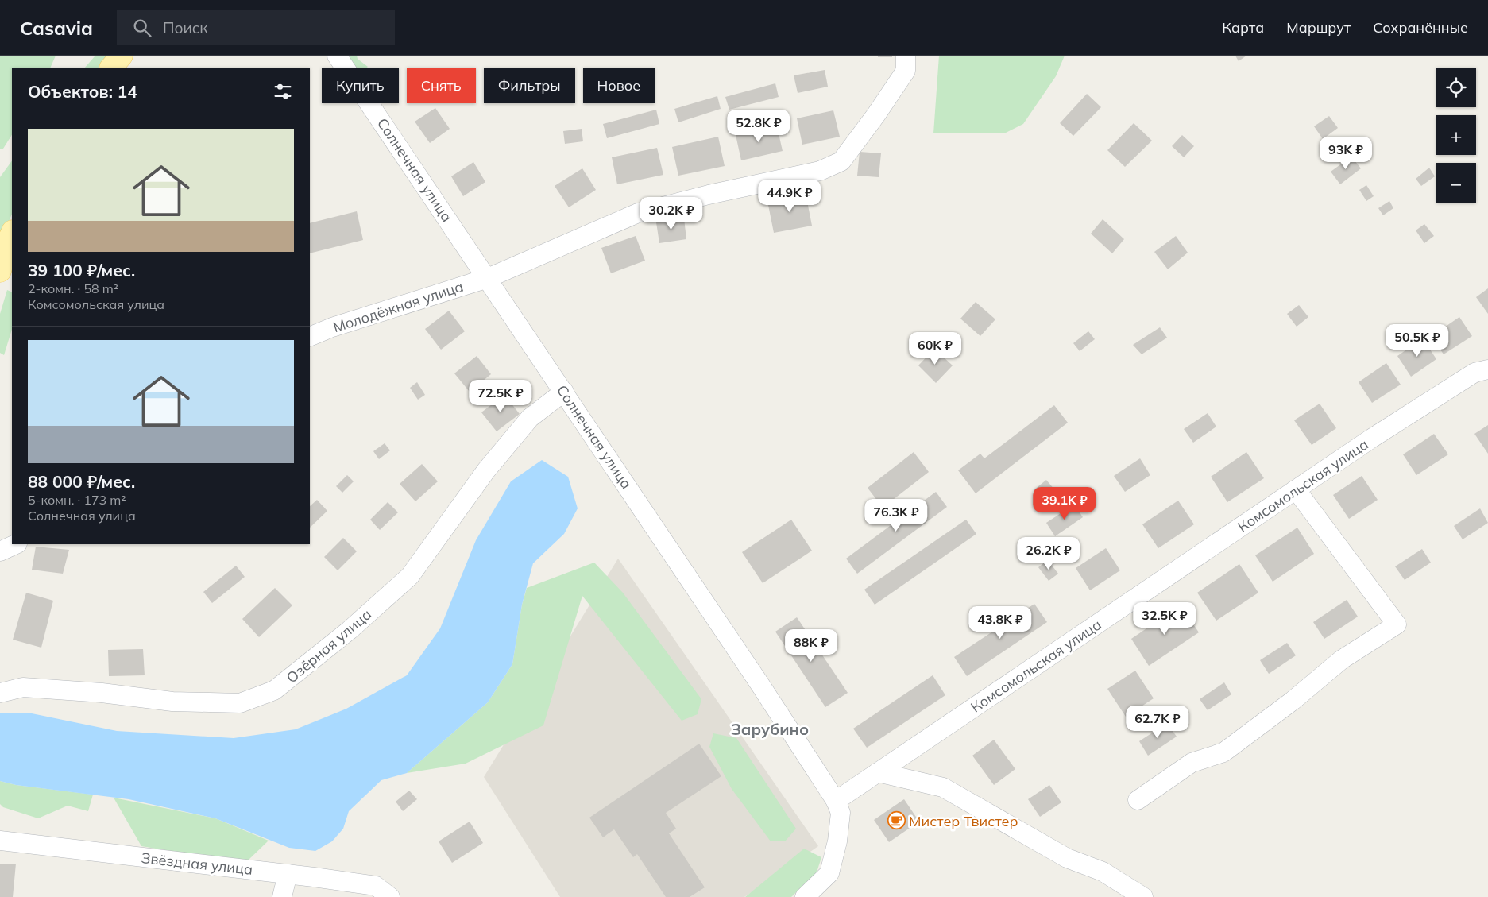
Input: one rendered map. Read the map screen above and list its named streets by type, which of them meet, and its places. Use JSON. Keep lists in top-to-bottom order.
{
  "streets": {
    "street": [
      "Солнечная улица",
      "Молодёжная улица",
      "Комсомольская улица",
      "Озёрная улица",
      "Звёздная улица"
    ]
  },
  "crossings": [
    ["Солнечная улица", "Молодёжная улица"],
    ["Солнечная улица", "Комсомольская улица"],
    ["Солнечная улица", "Озёрная улица"]
  ],
  "districts": ["Зарубино"],
  "places": {
    "cafe": ["Мистер Твистер"]
  },
  "page": {
    "header": "Casavia",
    "search": "Поиск",
    "nav": ["Карта", "Маршрут", "Сохранённые"],
    "map_buttons": ["+", "−"],
    "chip": [
      "Купить",
      "Снять",
      "Фильтры",
      "Новое"
    ],
    "heading": "Объектов: 14",
    "price": [
      "52.8K ₽",
      "93K ₽",
      "44.9K ₽",
      "30.2K ₽",
      "50.5K ₽",
      "60K ₽",
      "72.5K ₽",
      "39.1K ₽",
      "76.3K ₽",
      "26.2K ₽",
      "32.5K ₽",
      "43.8K ₽",
      "88K ₽",
      "62.7K ₽"
    ],
    "list": [
      {
        "name": "39 100 ₽/мес.",
        "note": "2-комн. · 58 m² · Комсомольская улица"
      },
      {
        "name": "88 000 ₽/мес.",
        "note": "5-комн. · 173 m² · Солнечная улица"
      }
    ]
  }
}
